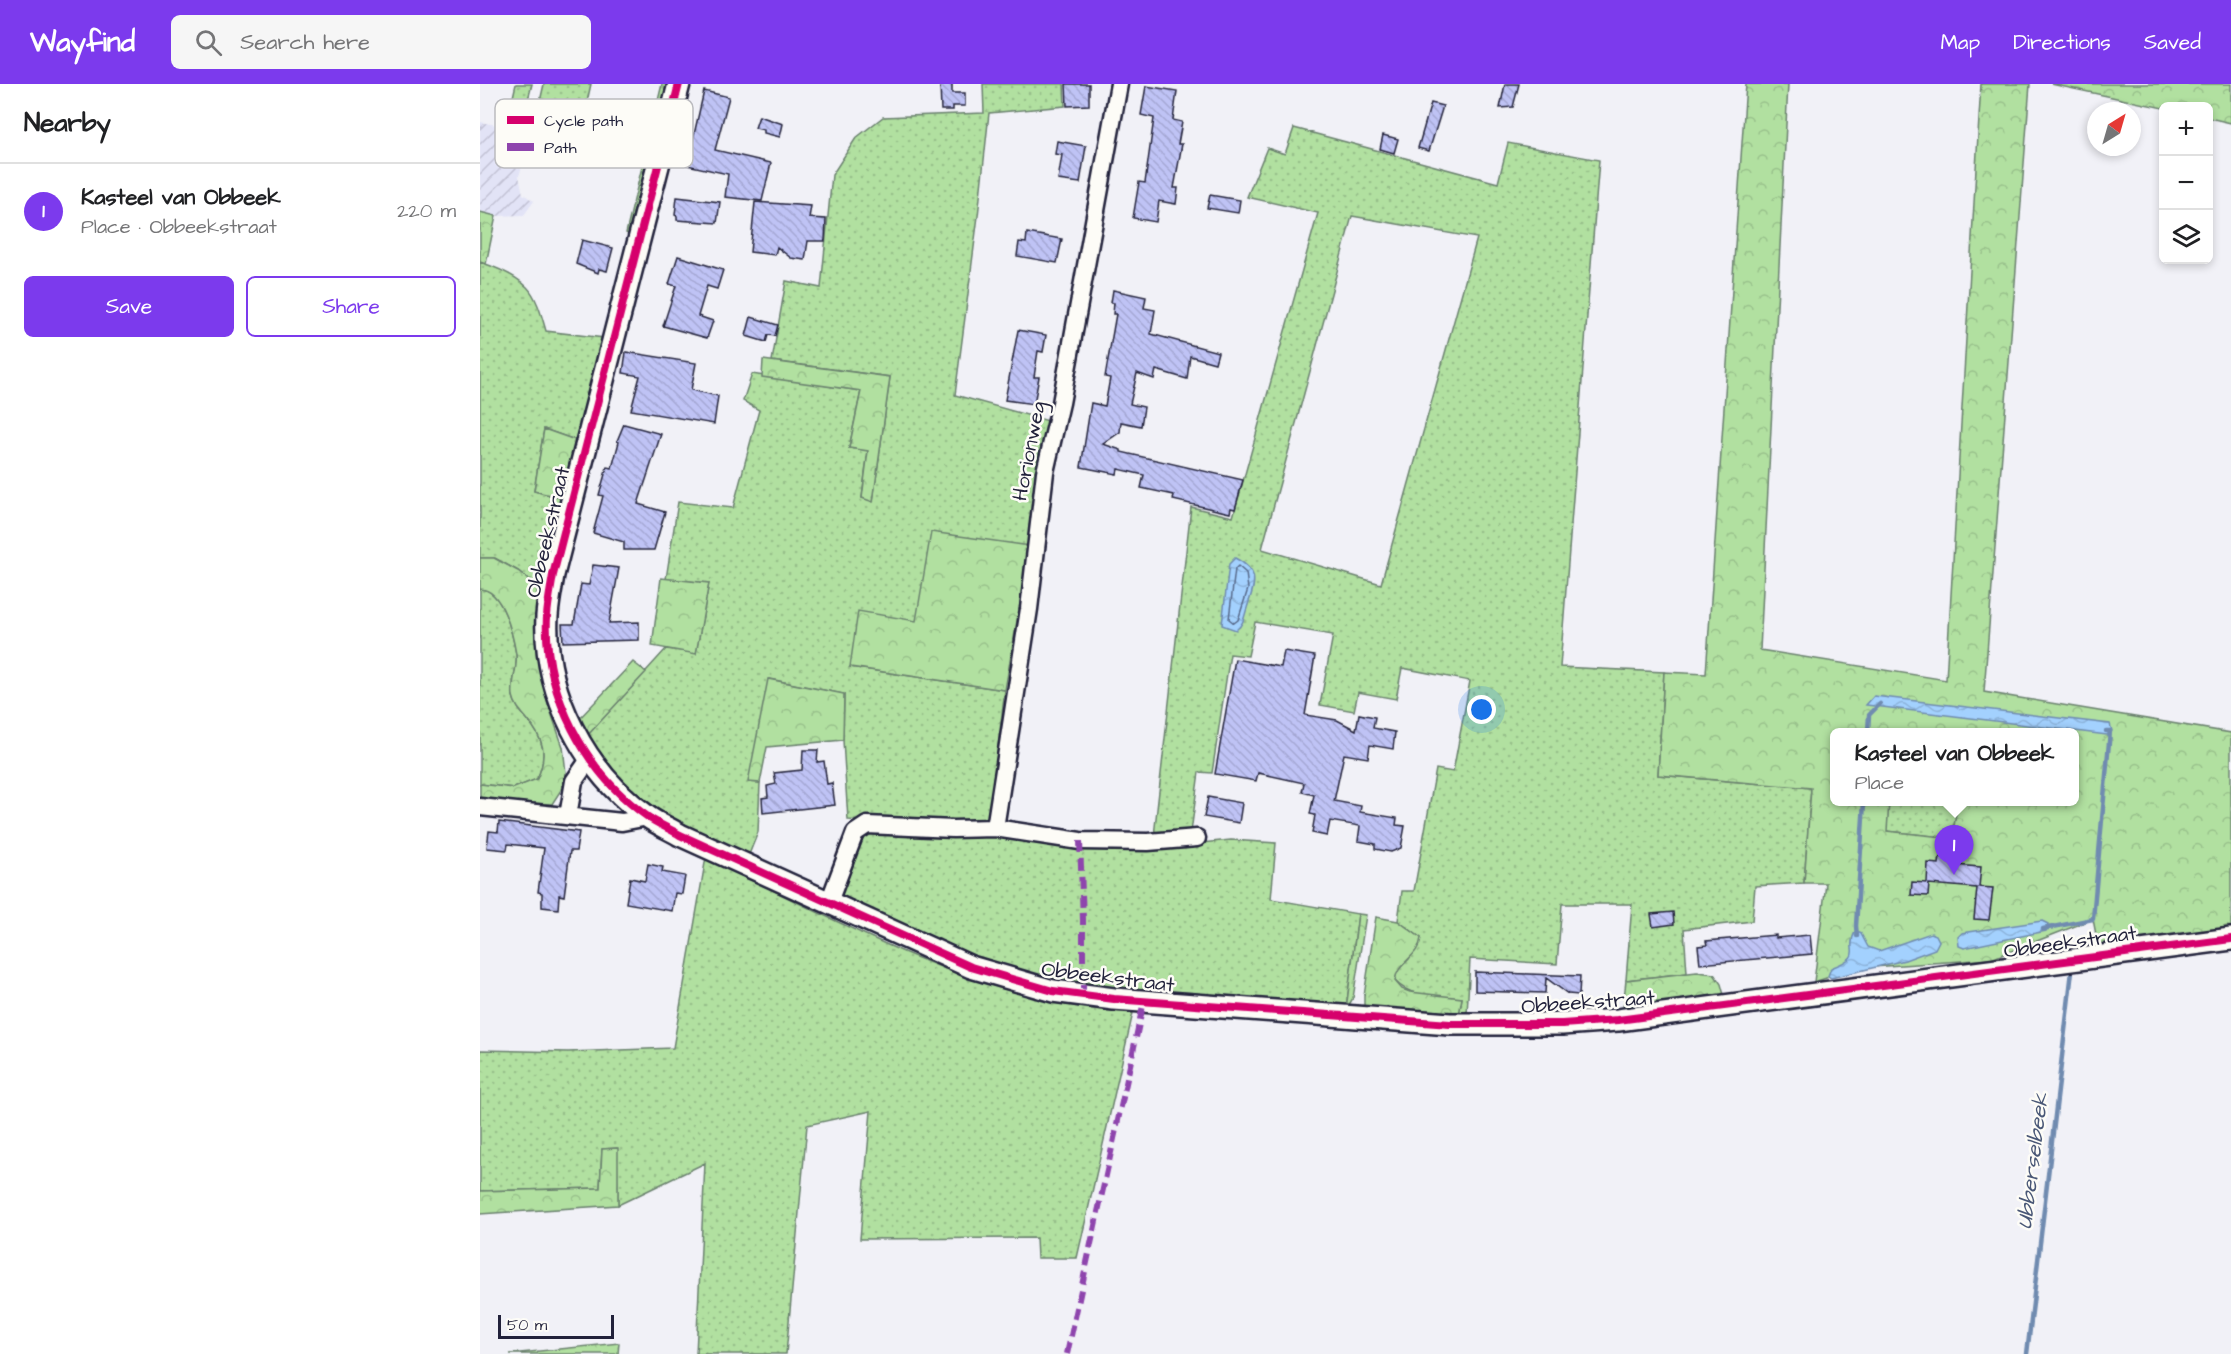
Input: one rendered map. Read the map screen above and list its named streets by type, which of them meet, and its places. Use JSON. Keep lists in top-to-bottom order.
{
  "streets": {
    "street": ["Horionweg", "Obbeekstraat"]
  },
  "water": ["Ubberselbeek"],
  "legend": ["Cycle path", "Path"],
  "scale_bar": "50 m",
  "north": "top right",
  "page": {
    "header": "Wayfind",
    "search": "Search here",
    "nav": ["Map", "Directions", "Saved"],
    "heading": "Nearby",
    "map_buttons": ["+", "−"],
    "list": [
      {
        "mark": "1",
        "name": "Kasteel van Obbeek",
        "note": "Place · Obbeekstraat",
        "value": "220 m"
      }
    ],
    "buttons": ["Save", "Share"],
    "popup": ["Kasteel van Obbeek", "Place"],
    "pins": "1",
    "scale": "50 m"
  }
}
